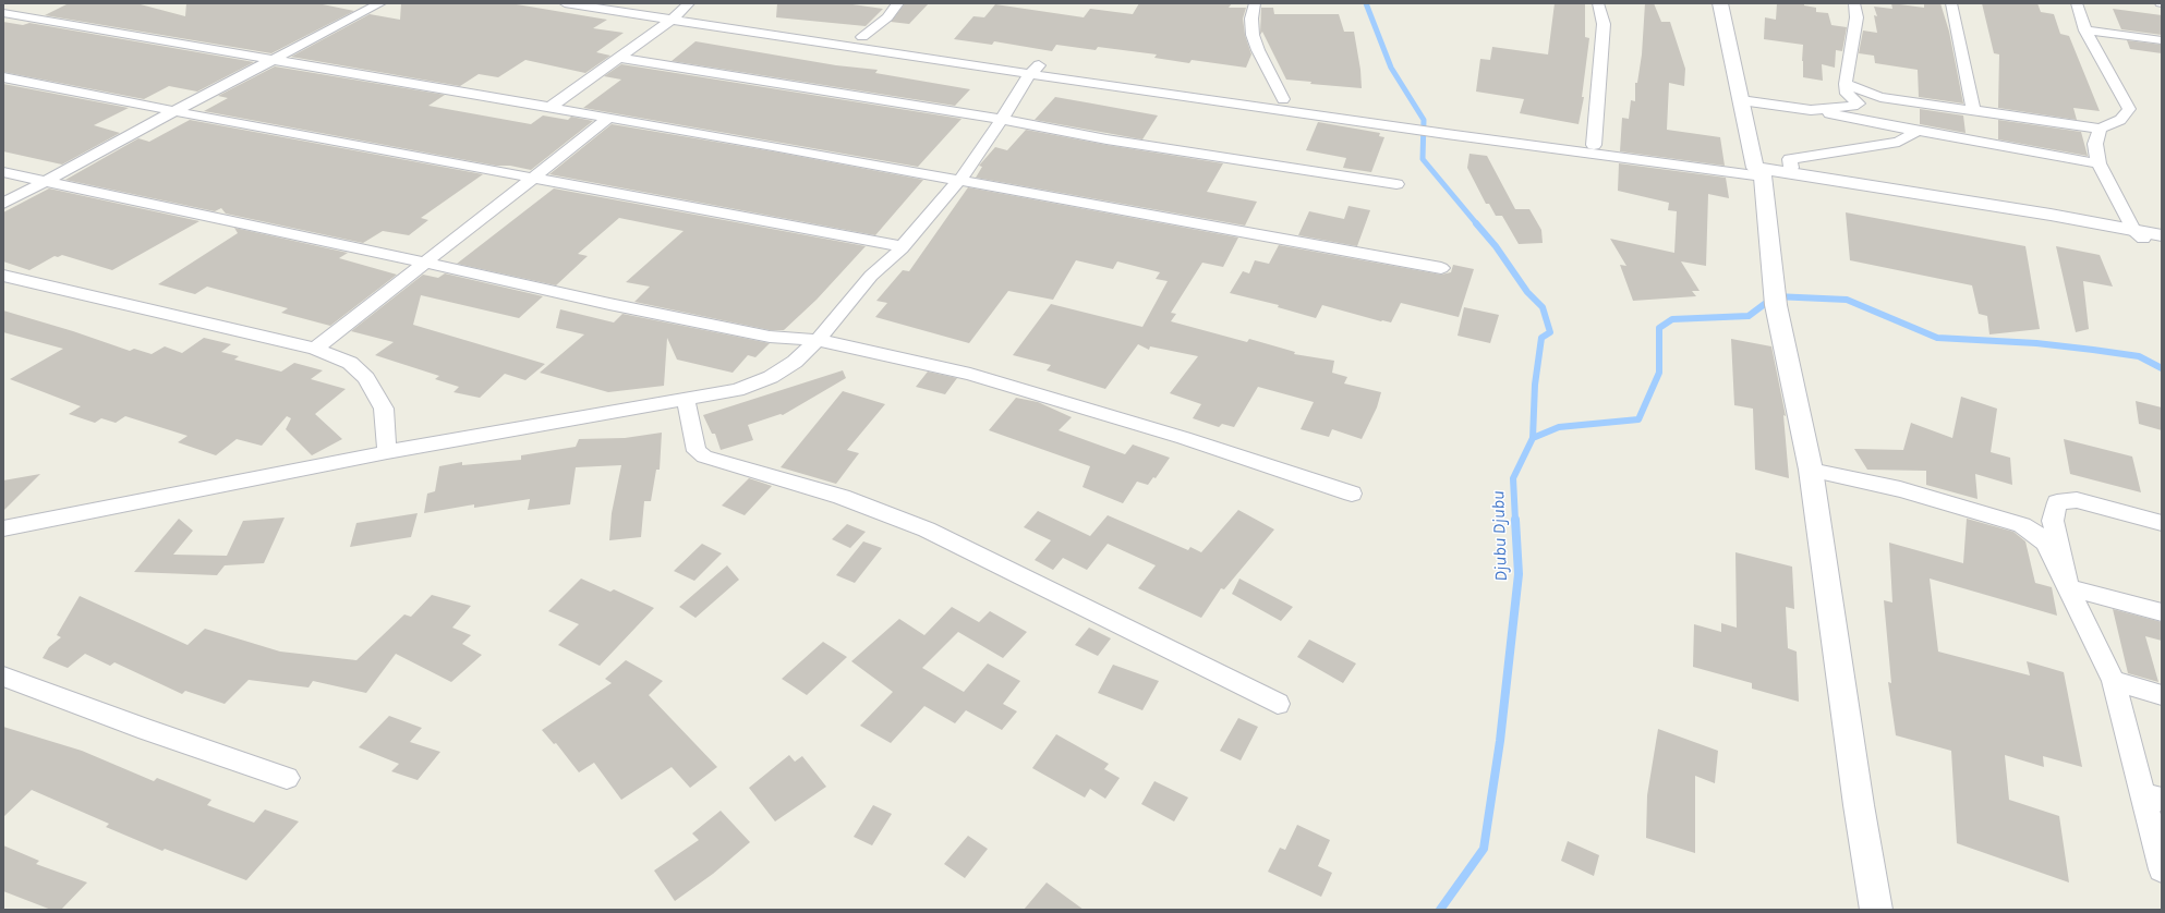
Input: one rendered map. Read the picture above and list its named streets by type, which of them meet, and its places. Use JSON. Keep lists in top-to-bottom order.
{
  "water": ["Djubu Djubu"]
}
